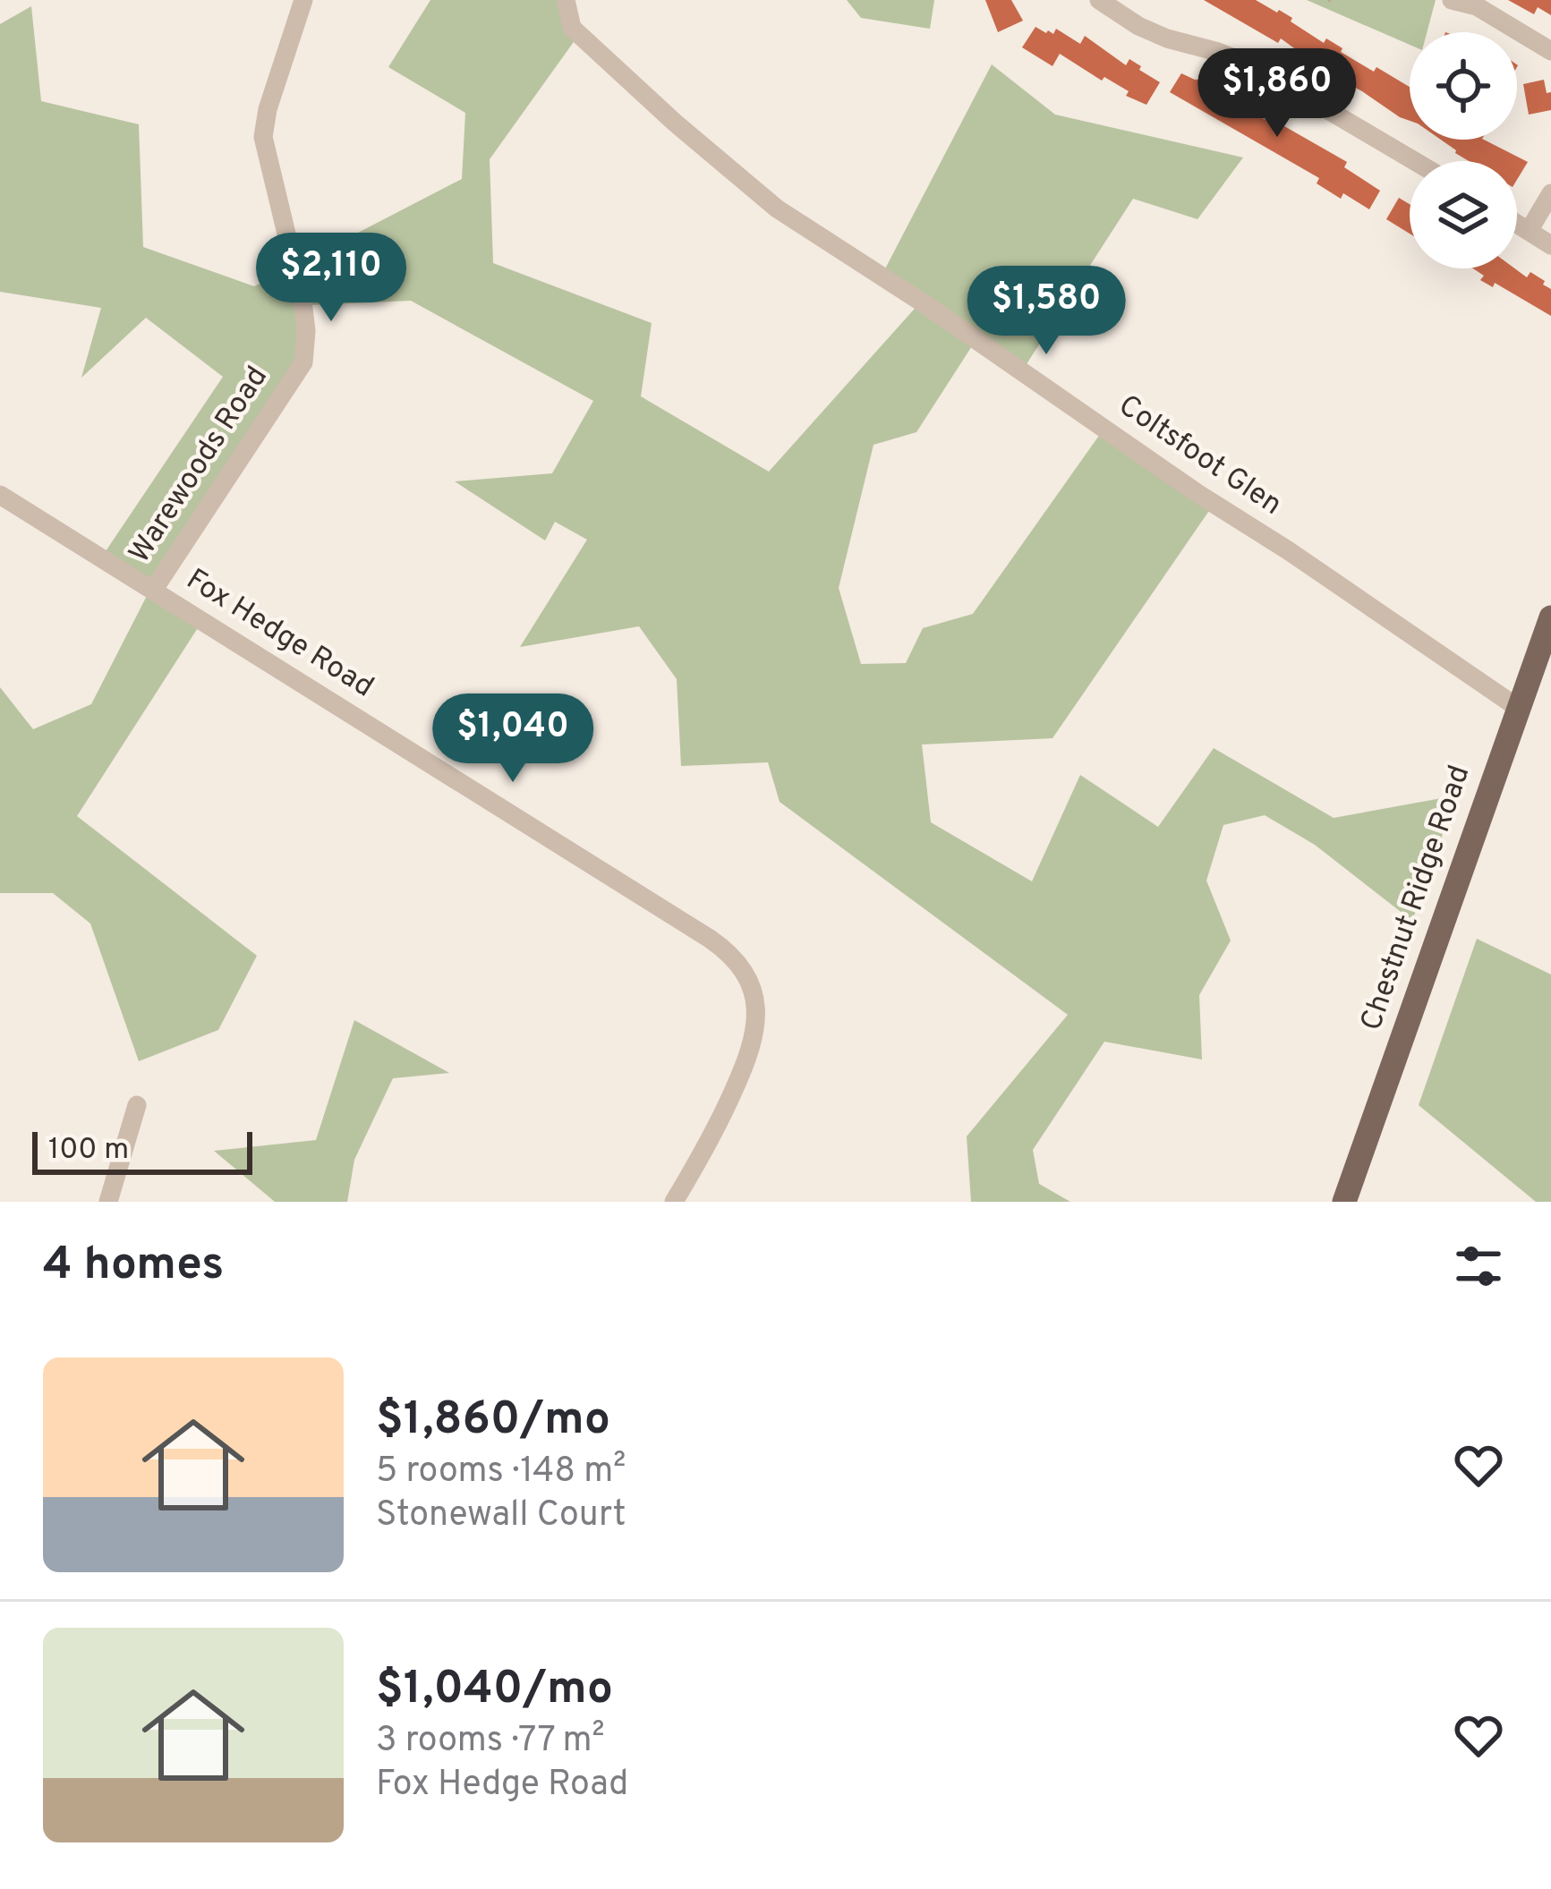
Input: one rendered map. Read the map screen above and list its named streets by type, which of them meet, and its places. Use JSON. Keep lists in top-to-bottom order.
{
  "streets": {
    "main road": ["Chestnut Ridge Road"],
    "street": ["Coltsfoot Glen", "Warewoods Road", "Fox Hedge Road"]
  },
  "crossings": [
    ["Coltsfoot Glen", "Chestnut Ridge Road"],
    ["Warewoods Road", "Fox Hedge Road"]
  ],
  "scale_bar": "100 m",
  "page": {
    "price": [
      "$1,860",
      "$2,110",
      "$1,580",
      "$1,040"
    ],
    "scale": "100 m",
    "heading": "4 homes",
    "list": [
      {
        "name": "$1,860/mo",
        "note": "5 rooms · 148 m² · Stonewall Court"
      },
      {
        "name": "$1,040/mo",
        "note": "3 rooms · 77 m² · Fox Hedge Road"
      }
    ]
  }
}
